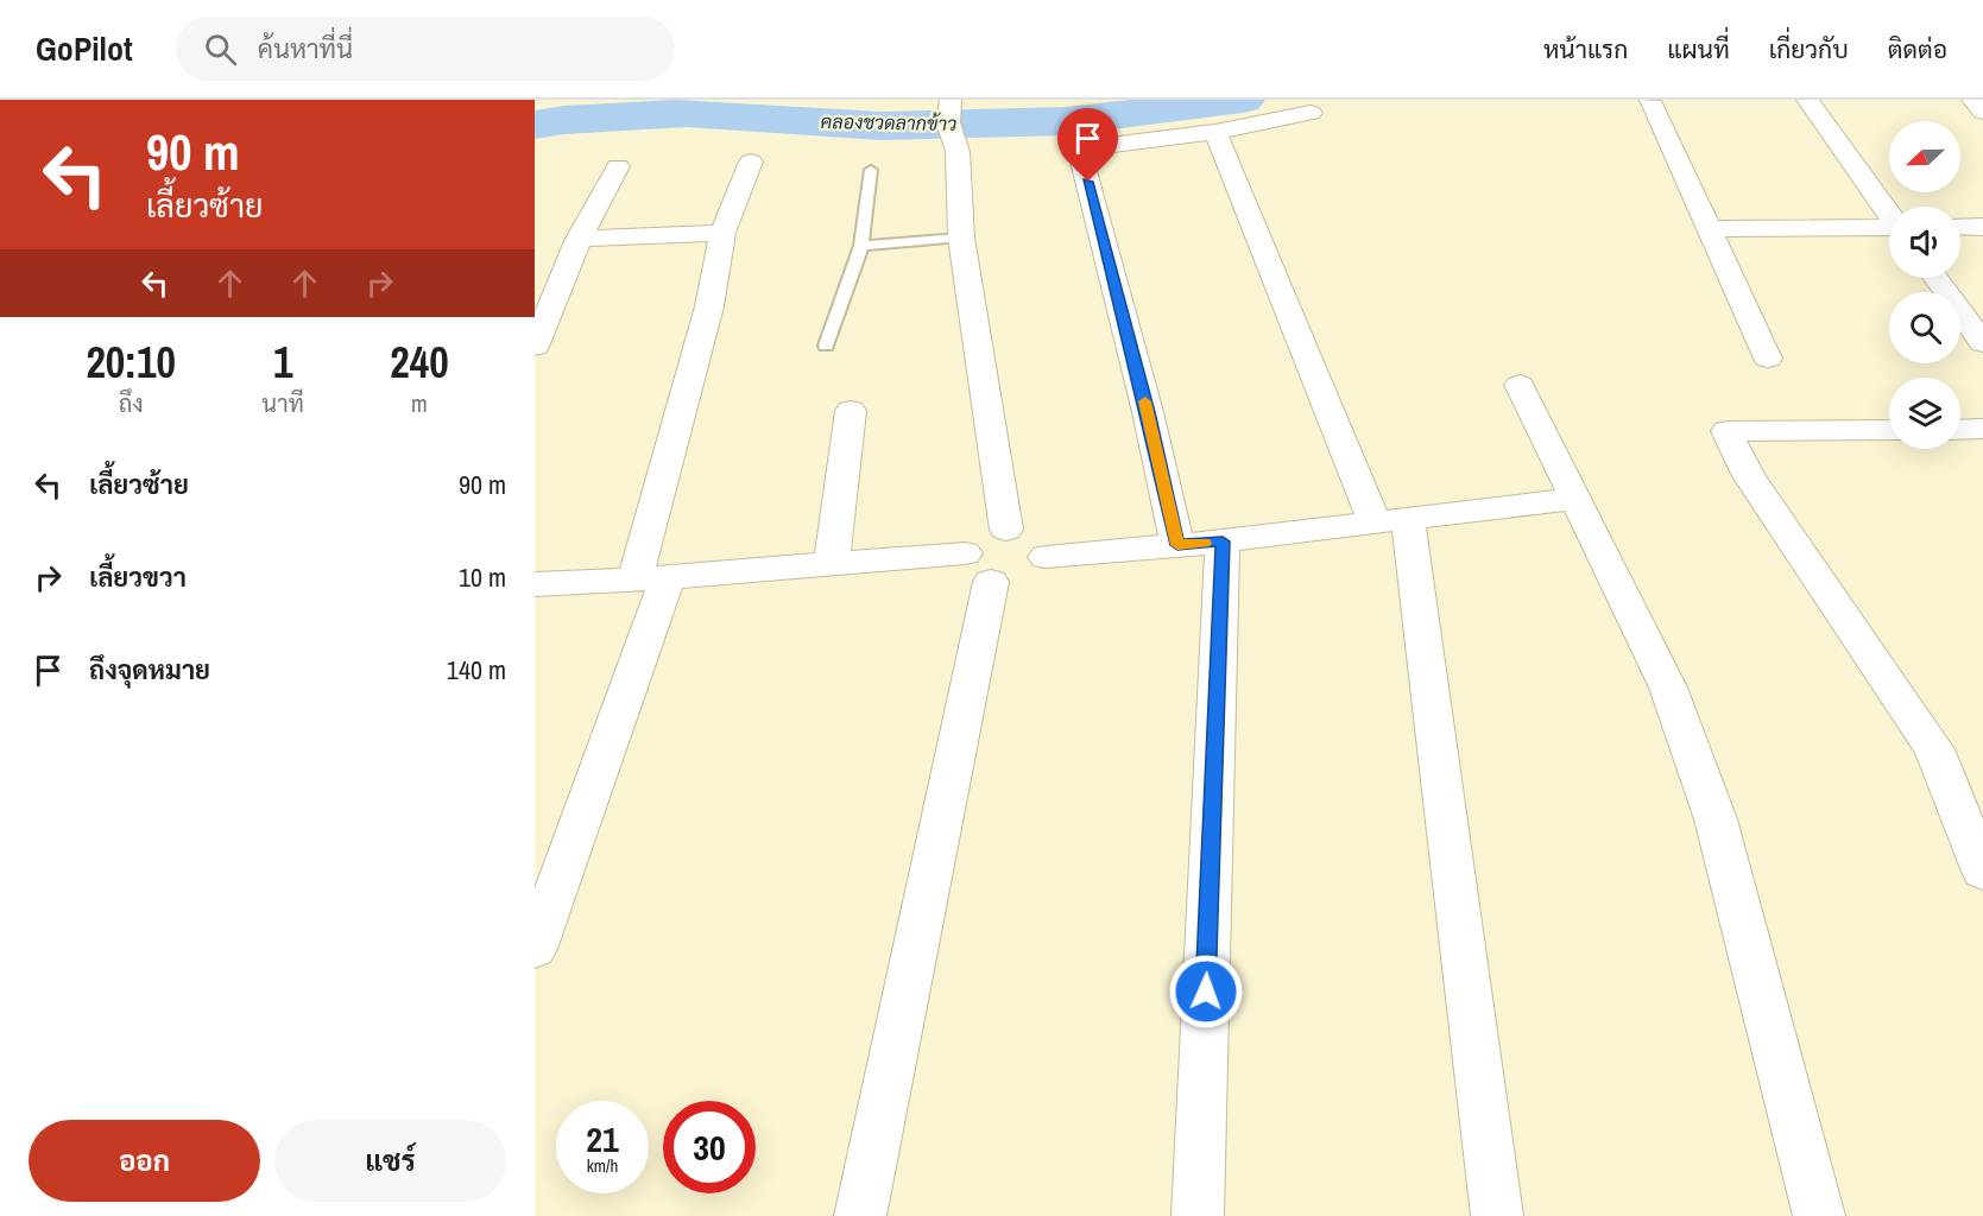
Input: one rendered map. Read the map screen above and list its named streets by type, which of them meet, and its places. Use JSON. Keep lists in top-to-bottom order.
{
  "water": ["คลองชวดลากข้าว"],
  "north": "left",
  "page": {
    "header": "GoPilot",
    "search": "ค้นหาที่นี่",
    "nav": [
      "หน้าแรก",
      "แผนที่",
      "เกี่ยวกับ",
      "ติดต่อ"
    ],
    "turn": ["90 m", "เลี้ยวซ้าย"],
    "eta": [
      "20:10",
      "ถึง",
      "1",
      "นาที",
      "240",
      "m"
    ],
    "list": [
      {
        "name": "เลี้ยวซ้าย",
        "value": "90 m"
      },
      {
        "name": "เลี้ยวขวา",
        "value": "10 m"
      },
      {
        "name": "ถึงจุดหมาย",
        "value": "140 m"
      }
    ],
    "speed": "21 km/h",
    "limit": "30",
    "buttons": ["ออก", "แชร์"]
  }
}
